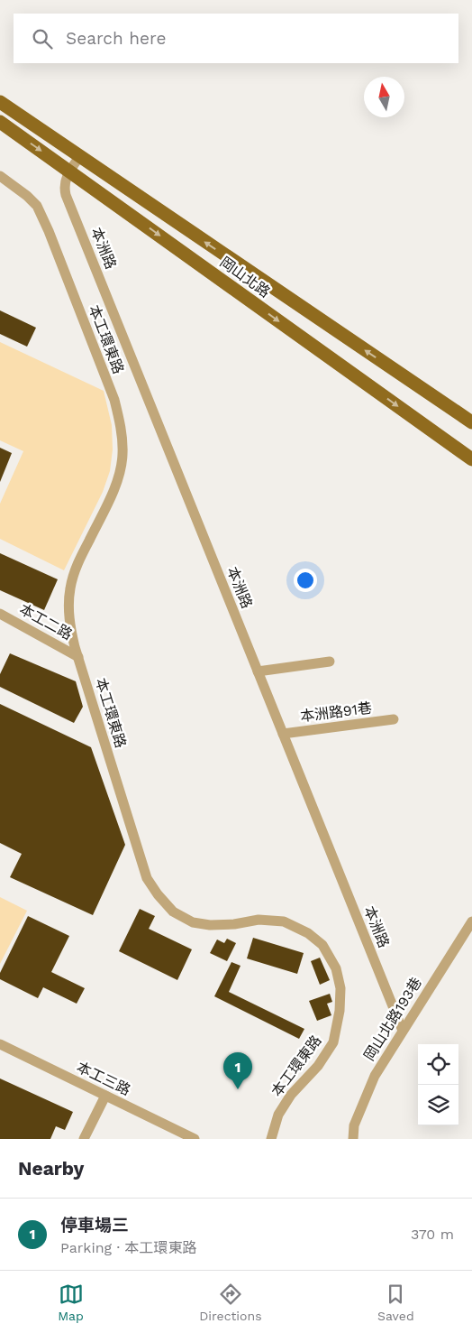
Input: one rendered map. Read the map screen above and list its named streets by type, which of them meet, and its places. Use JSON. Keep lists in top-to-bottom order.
{
  "streets": {
    "main road": ["岡山北路"],
    "street": [
      "本洲路",
      "本工環東路",
      "本工二路",
      "本洲路91巷",
      "岡山北路193巷",
      "本工三路"
    ]
  },
  "crossings": [
    ["本洲路", "岡山北路"],
    ["本洲路", "本洲路91巷"],
    ["本洲路", "岡山北路193巷"],
    ["本工環東路", "本工二路"]
  ],
  "north": "top",
  "page": {
    "search": "Search here",
    "pins": "1",
    "heading": "Nearby",
    "list": [
      {
        "mark": "1",
        "name": "停車場三",
        "note": "Parking · 本工環東路",
        "value": "370 m"
      }
    ],
    "nav": ["Map", "Directions", "Saved"]
  }
}
